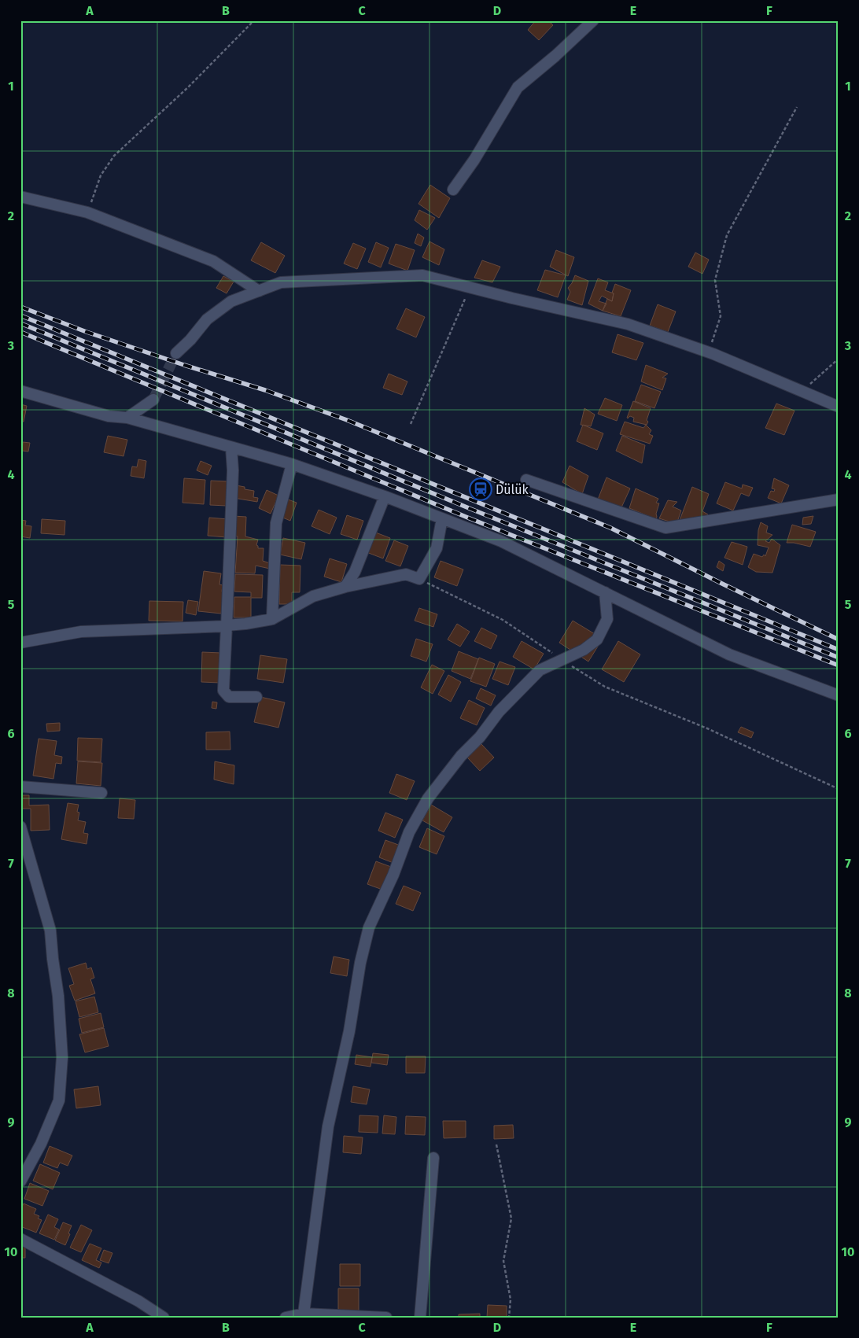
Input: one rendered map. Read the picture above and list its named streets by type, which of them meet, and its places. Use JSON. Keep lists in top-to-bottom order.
{
  "places": {
    "station": ["Dülük"]
  },
  "grid": {
    "columns": [
      "A",
      "B",
      "C",
      "D",
      "E",
      "F"
    ],
    "rows": [
      "1",
      "2",
      "3",
      "4",
      "5",
      "6",
      "7",
      "8",
      "9",
      "10"
    ]
  }
}
